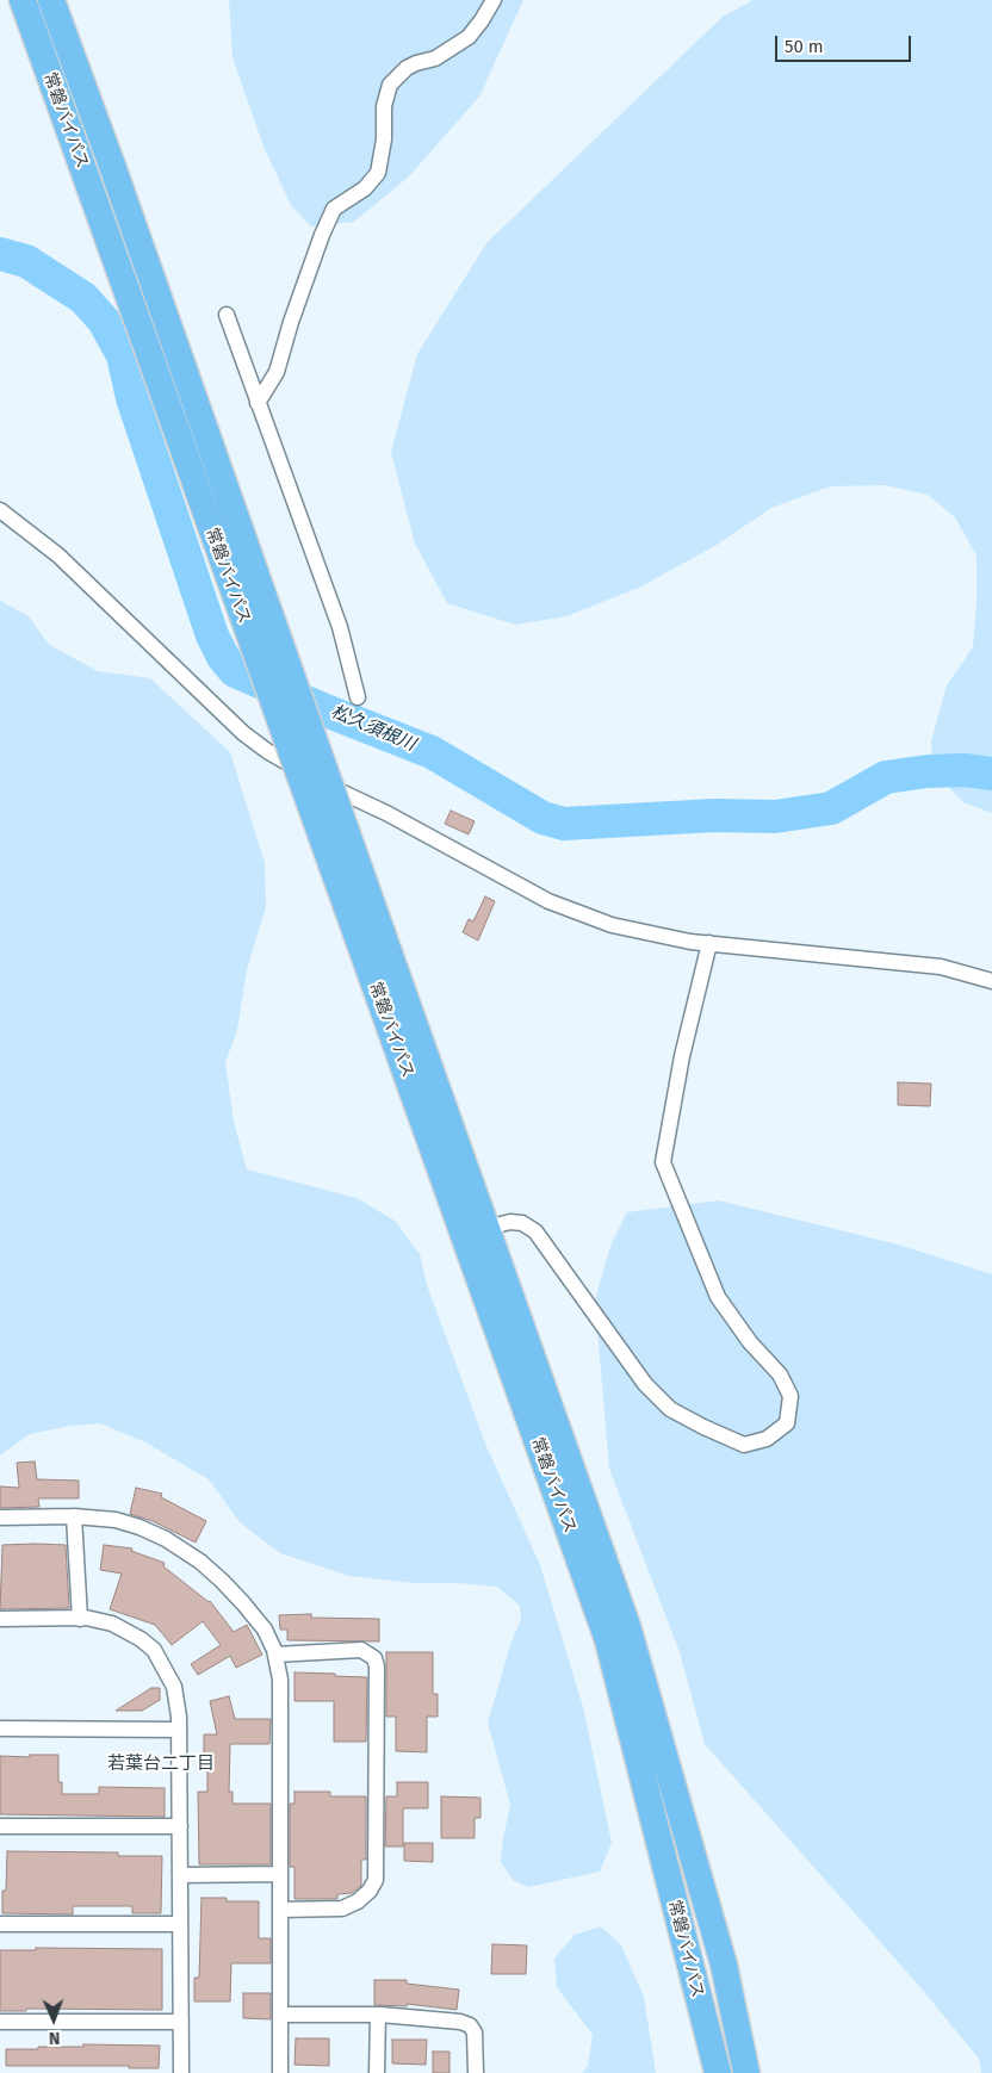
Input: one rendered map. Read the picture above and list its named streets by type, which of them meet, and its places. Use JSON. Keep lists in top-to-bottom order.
{
  "streets": {
    "highway": ["常磐バイパス"]
  },
  "districts": ["若葉台二丁目"],
  "water": ["松久須根川"],
  "scale_bar": "50 m",
  "north": "bottom"
}
